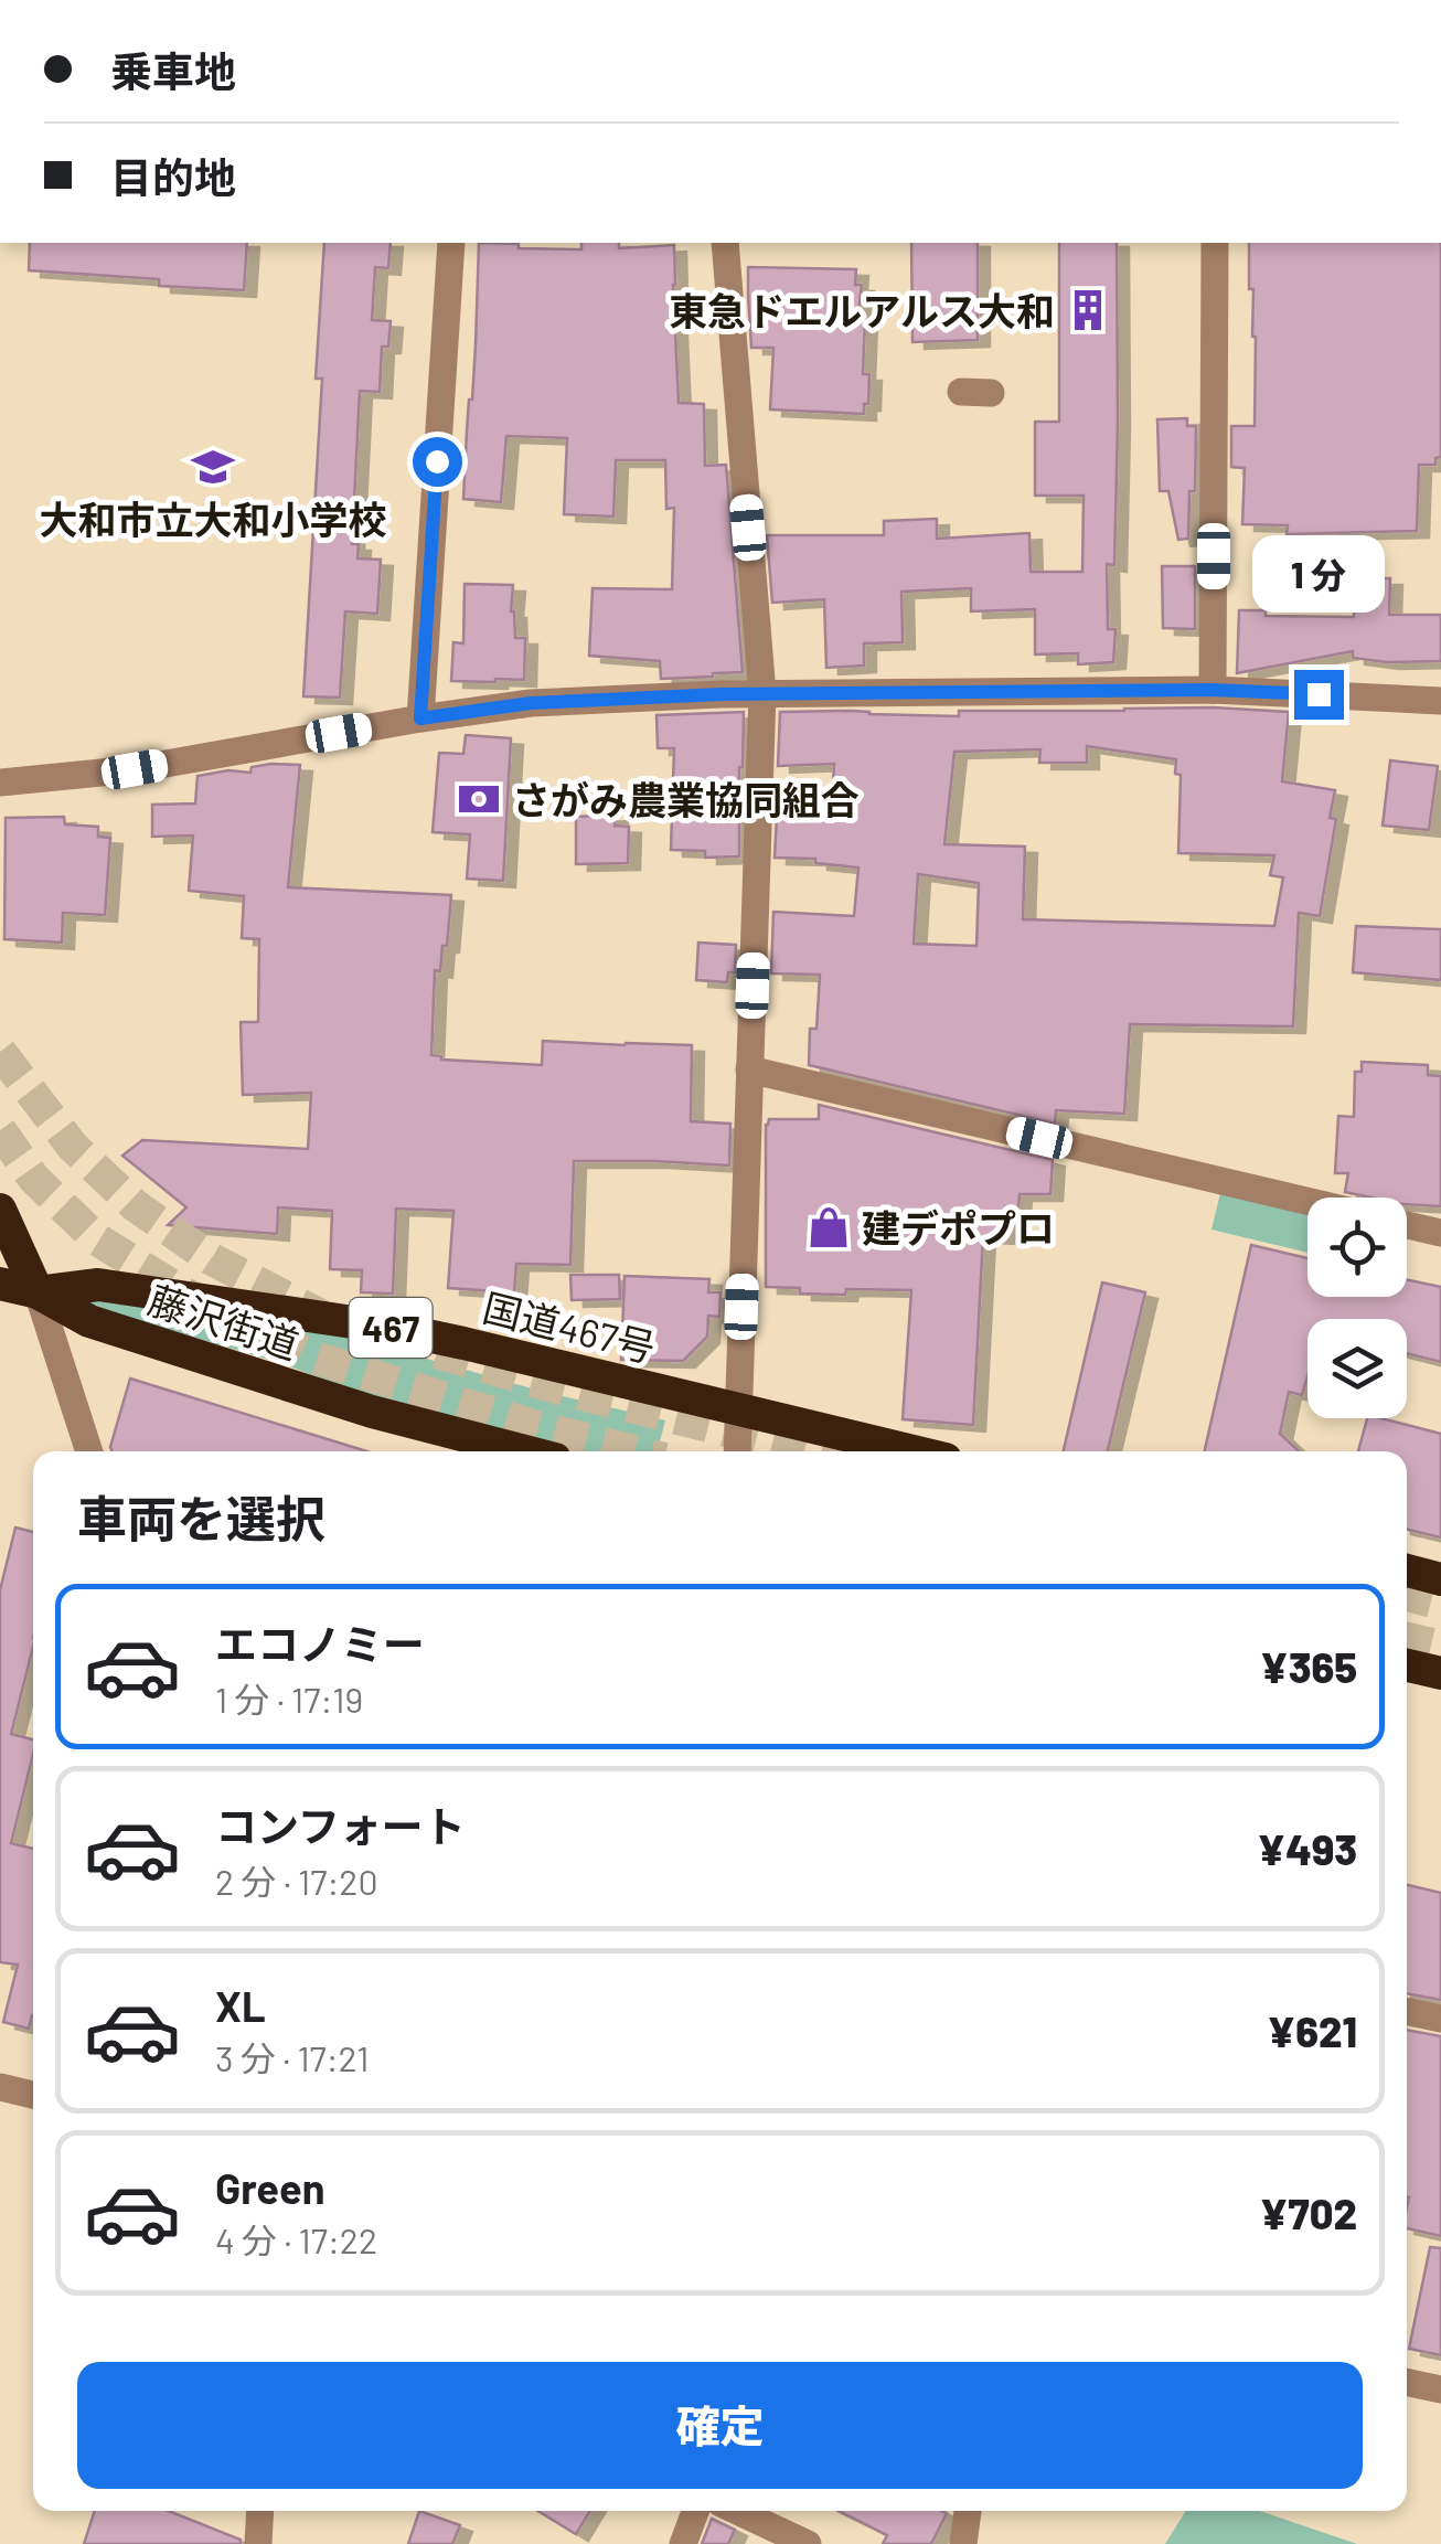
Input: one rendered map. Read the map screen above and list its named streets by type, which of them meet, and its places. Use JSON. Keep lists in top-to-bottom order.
{
  "streets": {
    "highway": ["藤沢街道", "国道467号", "467"]
  },
  "crossings": [
    ["藤沢街道", "国道467号"]
  ],
  "places": {
    "building": ["東急ドエルアルス大和"],
    "school or university": ["大和市立大和小学校"],
    "bank": ["さがみ農業協同組合"],
    "shop": ["建デポプロ"]
  },
  "page": {
    "banner": ["乗車地", "目的地"],
    "bubble": "1 分",
    "heading": "車両を選択",
    "list": [
      {
        "name": "エコノミー",
        "note": "1 分 · 17:19",
        "value": "¥365"
      },
      {
        "name": "コンフォート",
        "note": "2 分 · 17:20",
        "value": "¥493"
      },
      {
        "name": "XL",
        "note": "3 分 · 17:21",
        "value": "¥621"
      },
      {
        "name": "Green",
        "note": "4 分 · 17:22",
        "value": "¥702"
      }
    ],
    "buttons": "確定"
  }
}
